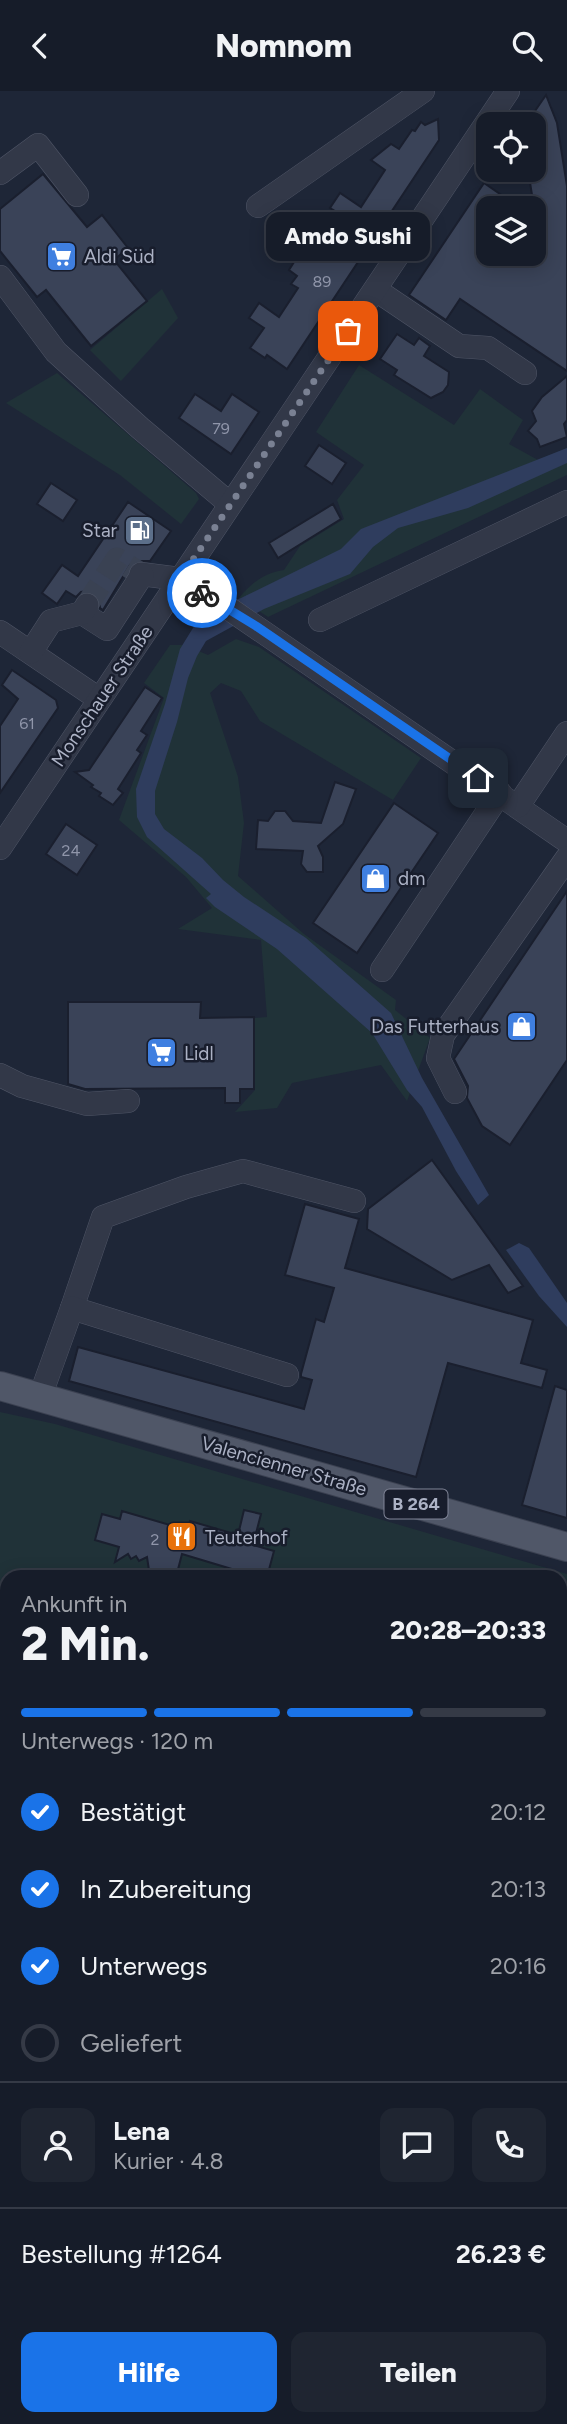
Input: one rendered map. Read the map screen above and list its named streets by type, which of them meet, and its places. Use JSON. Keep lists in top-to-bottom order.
{
  "streets": {
    "main road": ["Valencienner Straße", "B 264"],
    "street": ["Monschauer Straße"]
  },
  "places": {
    "supermarket": ["Aldi Süd", "Lidl"],
    "other": ["Amdo Sushi"],
    "fuel station": ["Star"],
    "shop": ["dm", "Das Futterhaus"],
    "restaurant": ["Teuterhof"]
  },
  "house_numbers": [
    "89",
    "79",
    "61",
    "24",
    "2"
  ],
  "page": {
    "header": "Nomnom",
    "bubble": "Amdo Sushi",
    "heading": ["2 Min.", "Ankunft in", "20:28–20:33"],
    "panel": [
      "Lena",
      "Kurier · 4.8",
      "Bestellung #1264",
      "26.23 €"
    ],
    "bar": "Unterwegs · 120 m",
    "list": [
      ["Bestätigt", "20:12"],
      ["In Zubereitung", "20:13"],
      ["Unterwegs", "20:16"],
      "Geliefert"
    ],
    "buttons": ["Hilfe", "Teilen"]
  }
}
